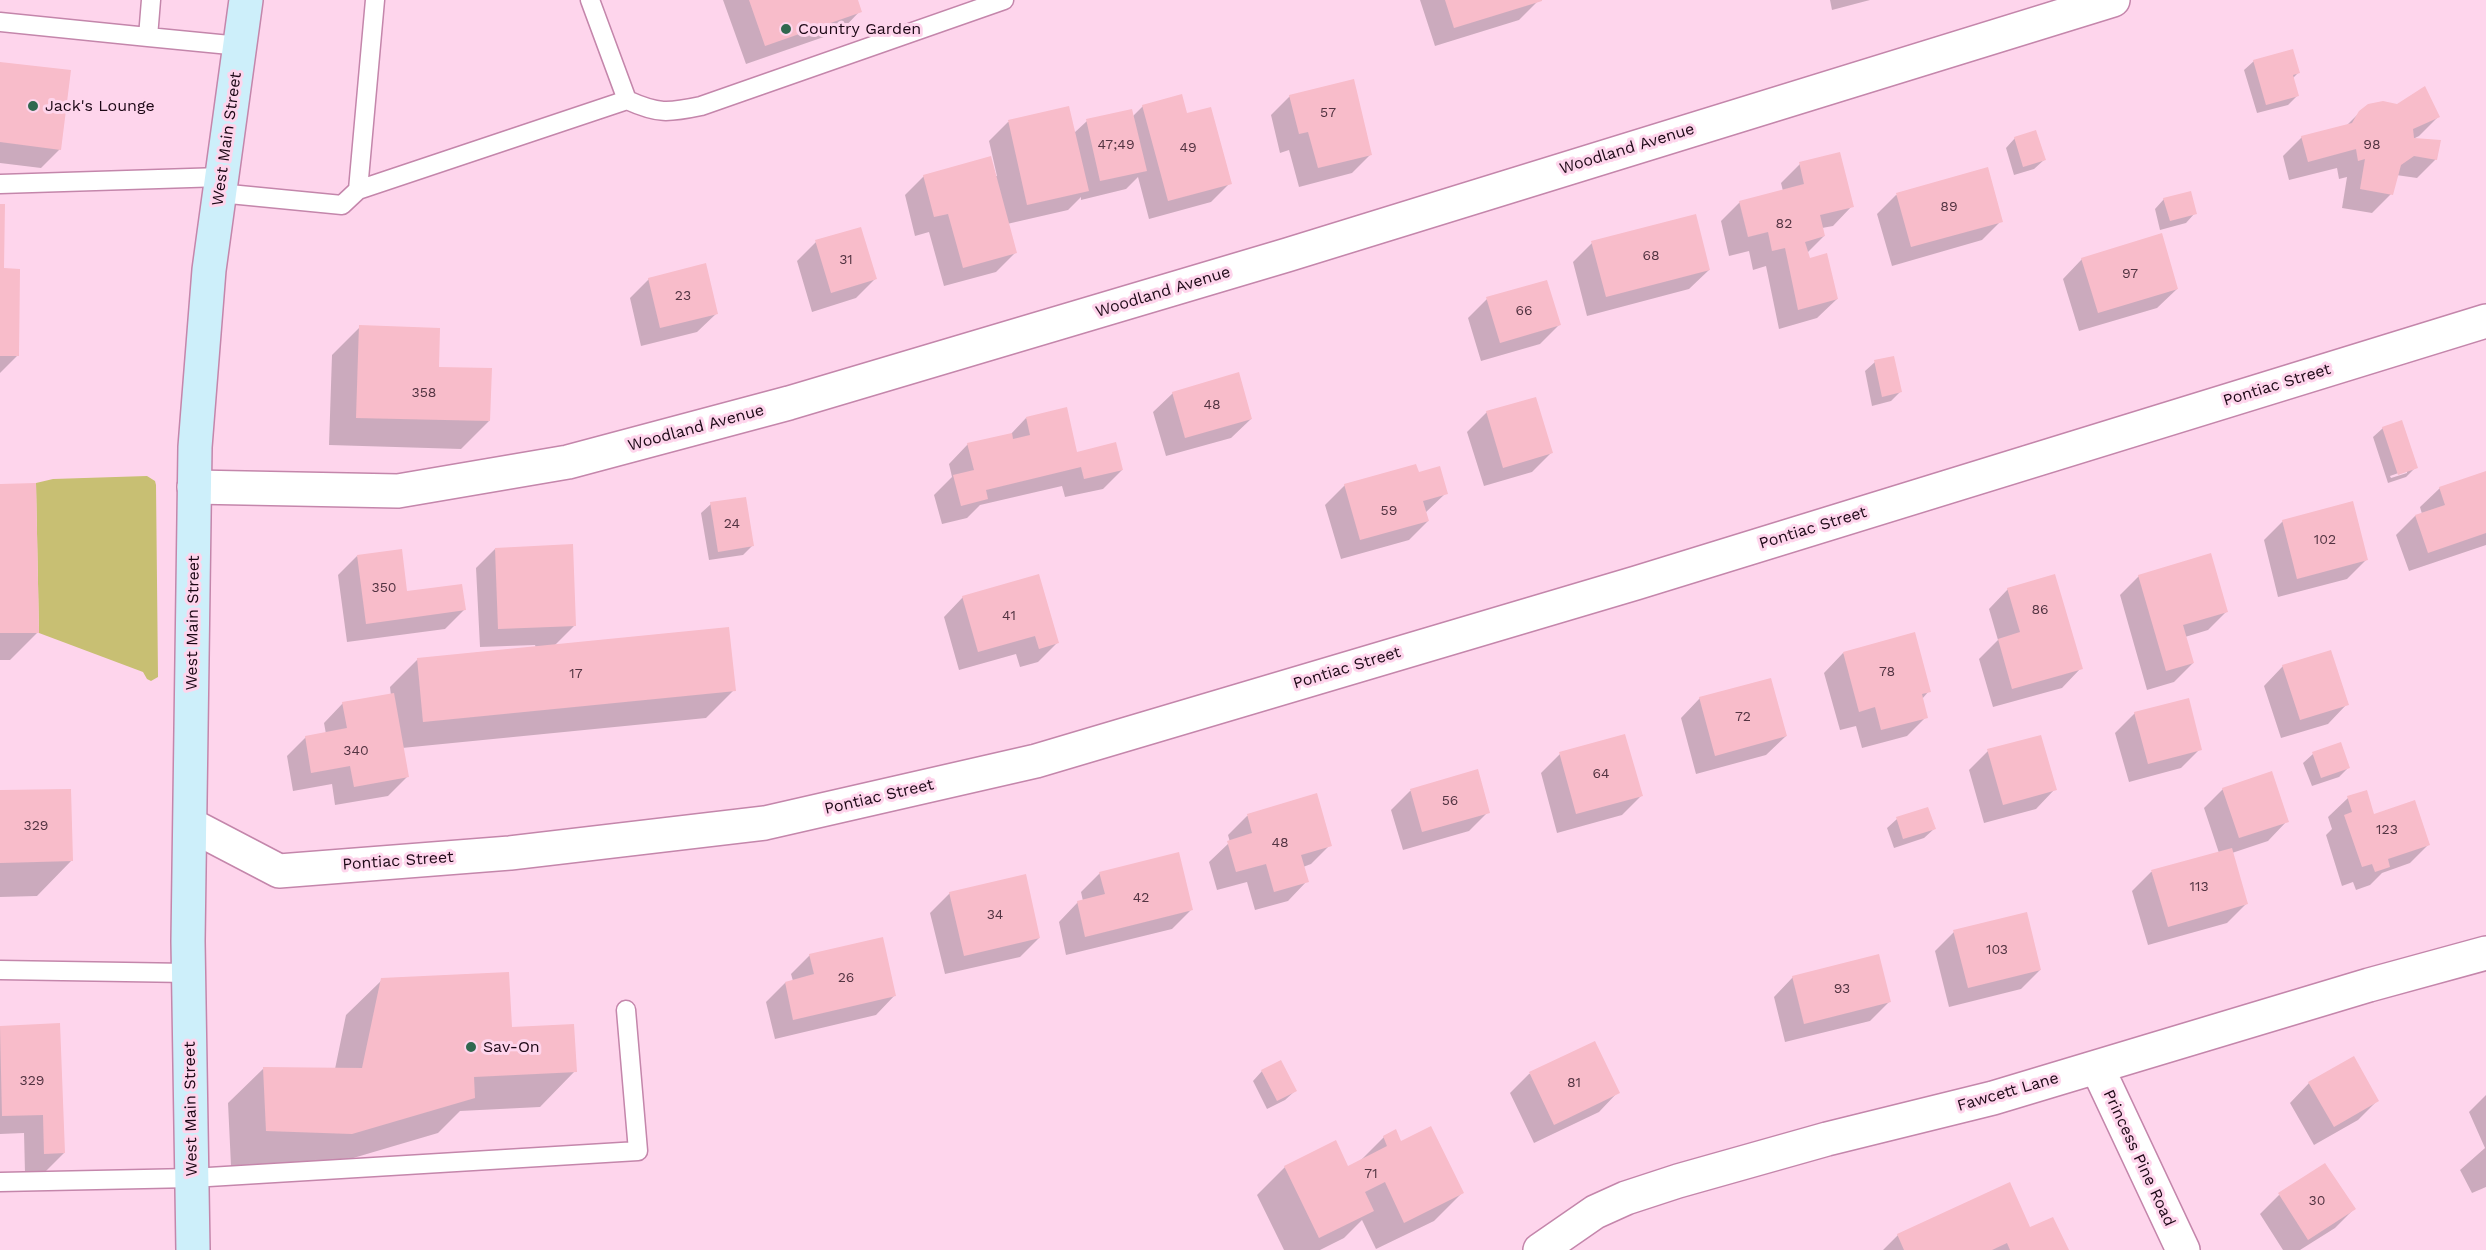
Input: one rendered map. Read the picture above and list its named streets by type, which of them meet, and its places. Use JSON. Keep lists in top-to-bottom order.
{
  "streets": {
    "main road": ["West Main Street"],
    "street": [
      "Woodland Avenue",
      "Pontiac Street",
      "Fawcett Lane",
      "Princess Pine Road"
    ]
  },
  "crossings": [
    ["West Main Street", "Woodland Avenue"],
    ["West Main Street", "Pontiac Street"],
    ["Fawcett Lane", "Princess Pine Road"]
  ],
  "places": ["Country Garden", "Jack's Lounge", "Sav-On"],
  "house_numbers": [
    "57",
    "47;49",
    "98",
    "49",
    "89",
    "82",
    "68",
    "31",
    "97",
    "23",
    "66",
    "358",
    "48",
    "59",
    "24",
    "102",
    "350",
    "86",
    "41",
    "78",
    "17",
    "72",
    "340",
    "64",
    "56",
    "329",
    "123",
    "48",
    "113",
    "42",
    "34",
    "103",
    "26",
    "93",
    "329",
    "81",
    "71",
    "30"
  ]
}
